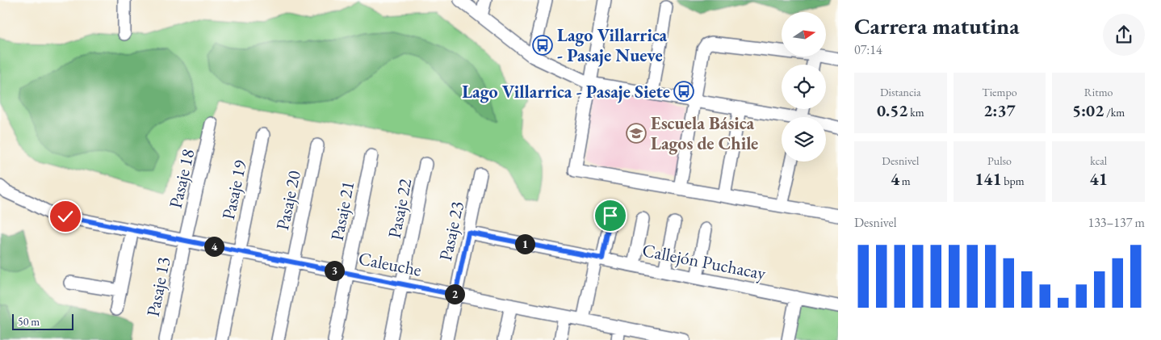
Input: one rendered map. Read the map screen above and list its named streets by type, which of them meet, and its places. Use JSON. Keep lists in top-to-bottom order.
{
  "streets": {
    "street": [
      "Pasaje 18",
      "Pasaje 19",
      "Pasaje 20",
      "Pasaje 22",
      "Pasaje 21",
      "Pasaje 23",
      "Callejón Puchacay",
      "Caleuche",
      "Pasaje 13"
    ]
  },
  "crossings": [
    ["Pasaje 18", "Caleuche"],
    ["Pasaje 18", "Pasaje 13"],
    ["Pasaje 19", "Caleuche"],
    ["Pasaje 20", "Caleuche"],
    ["Pasaje 22", "Caleuche"],
    ["Pasaje 21", "Caleuche"],
    ["Pasaje 23", "Callejón Puchacay"],
    ["Pasaje 23", "Caleuche"],
    ["Caleuche", "Pasaje 13"]
  ],
  "places": {
    "bus stop": ["Lago Villarrica - Pasaje Nueve", "Lago Villarrica - Pasaje Siete"],
    "school or university": ["Escuela Básica Lagos de Chile"]
  },
  "scale_bar": "50 m",
  "north": "right",
  "page": {
    "heading": ["Carrera matutina", "07:14"],
    "stats": [
      ["Distancia", "0.52 km"],
      ["Tiempo", "2:37"],
      ["Ritmo", "5:02 /km"],
      ["Desnivel", "4 m"],
      ["Pulso", "141 bpm"],
      ["kcal", "41"]
    ],
    "chart": ["Desnivel", "133–137 m"],
    "pins": [
      "1",
      "4",
      "3",
      "2"
    ],
    "scale": "50 m"
  }
}
